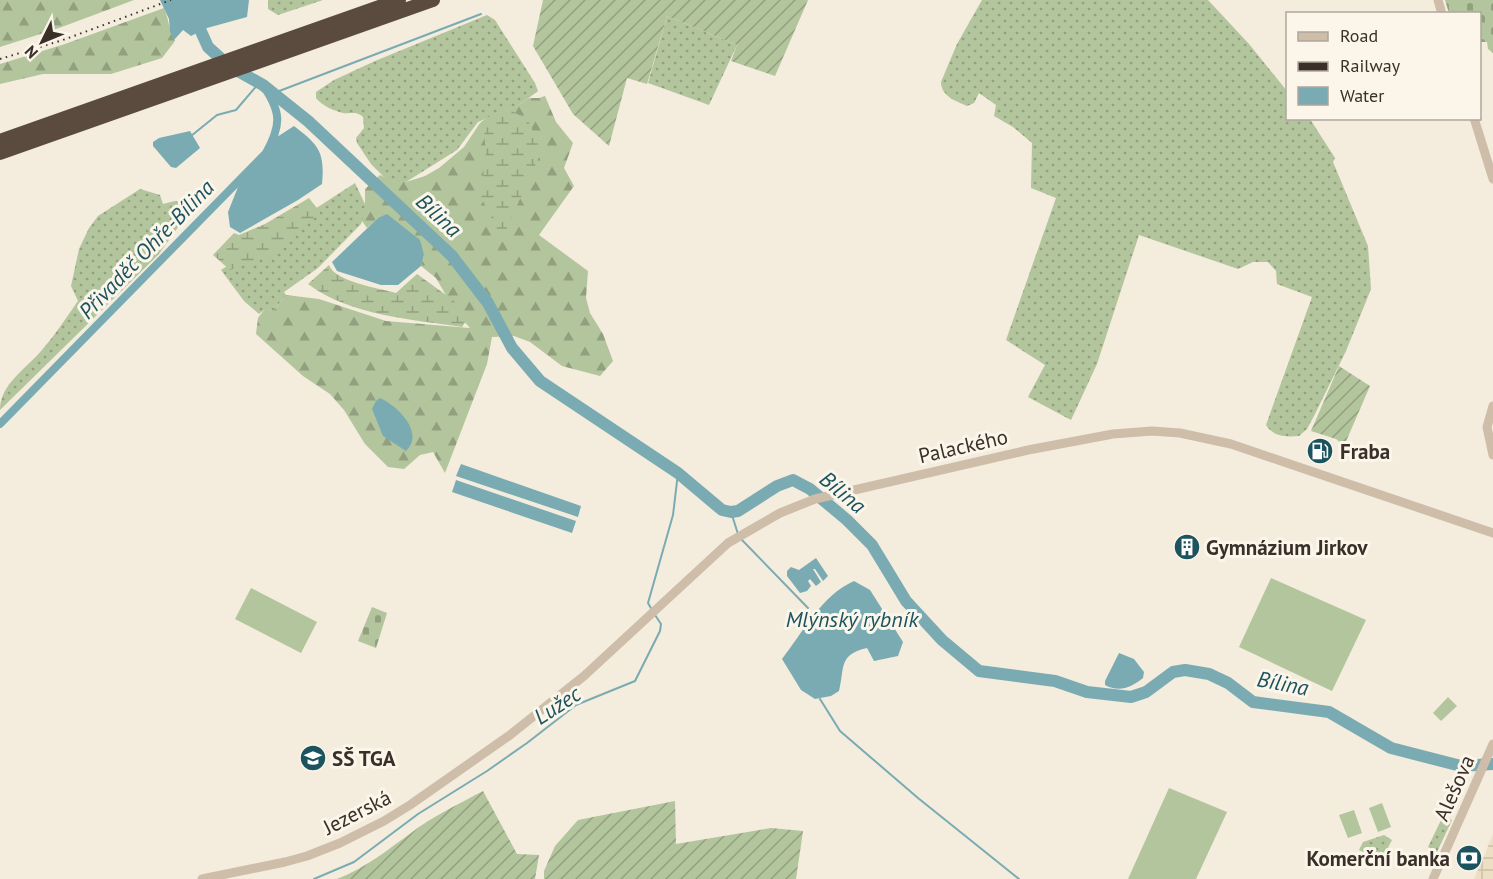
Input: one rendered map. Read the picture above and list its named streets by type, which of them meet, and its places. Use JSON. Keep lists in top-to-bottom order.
{
  "streets": {
    "street": ["Palackého", "Alešova", "Jezerská"]
  },
  "crossings": [
    ["Palackého", "Jezerská"]
  ],
  "water": [
    "Bílina",
    "Přivaděč Ohře-Bílina",
    "Mlýnský rybník",
    "Lužec"
  ],
  "places": {
    "fuel station": ["Fraba"],
    "building": ["Gymnázium Jirkov"],
    "school or university": ["SŠ TGA"],
    "bank": ["Komerční banka"]
  },
  "legend": ["Road", "Railway", "Water"],
  "north": "bottom left"
}
